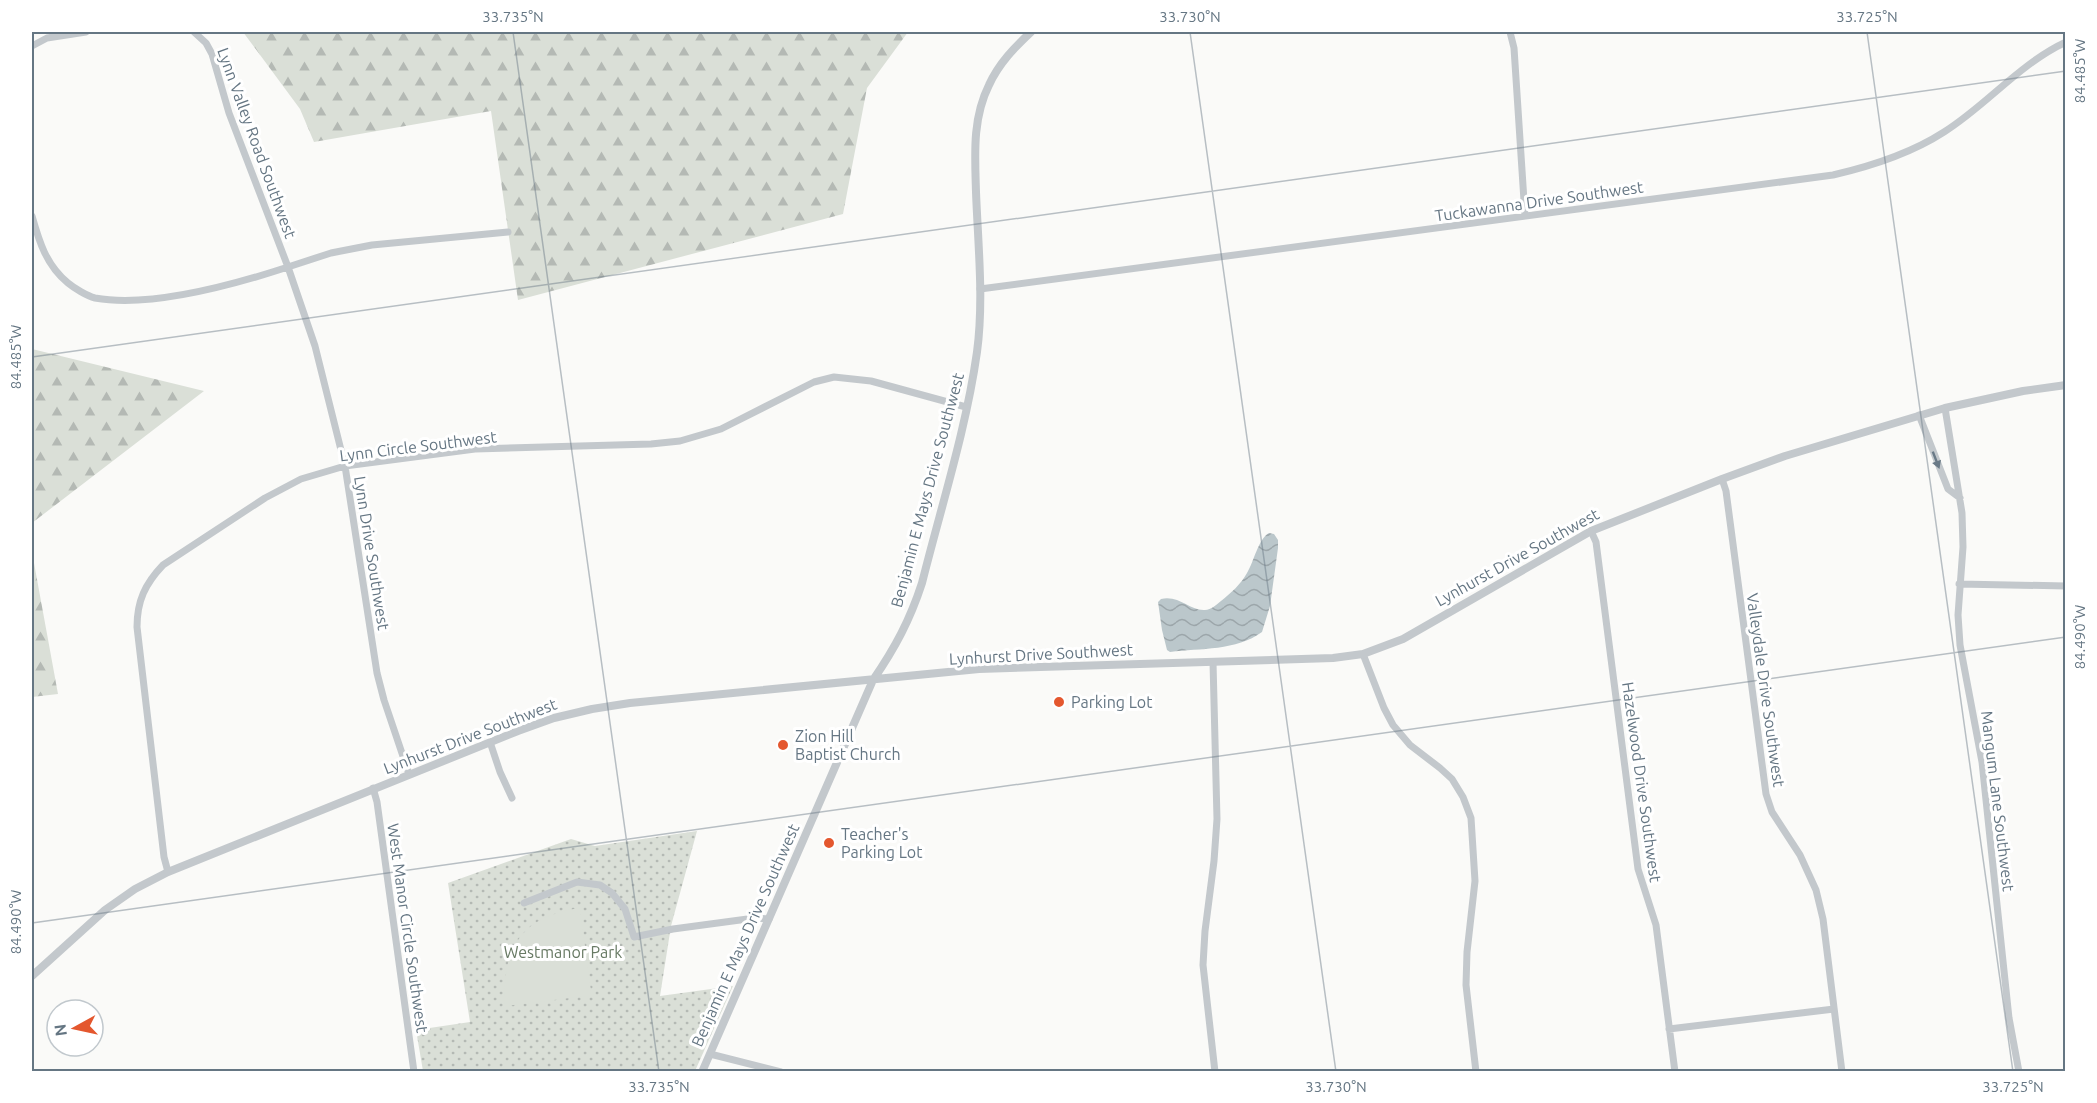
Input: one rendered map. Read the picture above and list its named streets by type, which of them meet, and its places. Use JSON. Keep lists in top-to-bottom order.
{
  "streets": {
    "street": [
      "Lynn Valley Road Southwest",
      "Tuckawanna Drive Southwest",
      "Lynn Circle Southwest",
      "Benjamin E Mays Drive Southwest",
      "Lynn Drive Southwest",
      "Lynhurst Drive Southwest",
      "Valleydale Drive Southwest",
      "Hazelwood Drive Southwest",
      "Mangum Lane Southwest",
      "West Manor Circle Southwest"
    ]
  },
  "crossings": [
    ["Lynn Valley Road Southwest", "Lynn Drive Southwest"],
    ["Tuckawanna Drive Southwest", "Benjamin E Mays Drive Southwest"],
    ["Lynn Circle Southwest", "Benjamin E Mays Drive Southwest"],
    ["Lynn Circle Southwest", "Lynn Drive Southwest"],
    ["Lynn Circle Southwest", "Lynhurst Drive Southwest"],
    ["Benjamin E Mays Drive Southwest", "Lynhurst Drive Southwest"],
    ["Lynn Drive Southwest", "Lynhurst Drive Southwest"],
    ["Lynhurst Drive Southwest", "Valleydale Drive Southwest"],
    ["Lynhurst Drive Southwest", "Hazelwood Drive Southwest"],
    ["Lynhurst Drive Southwest", "Mangum Lane Southwest"],
    ["Lynhurst Drive Southwest", "West Manor Circle Southwest"]
  ],
  "parks": ["Westmanor Park"],
  "places": ["Parking Lot", "Zion Hill Baptist Church", "Teacher's Parking Lot"],
  "north": "left",
  "coordinates": [
    "33.735°N",
    "33.730°N",
    "33.725°N",
    "84.485°W",
    "84.490°W"
  ]
}
